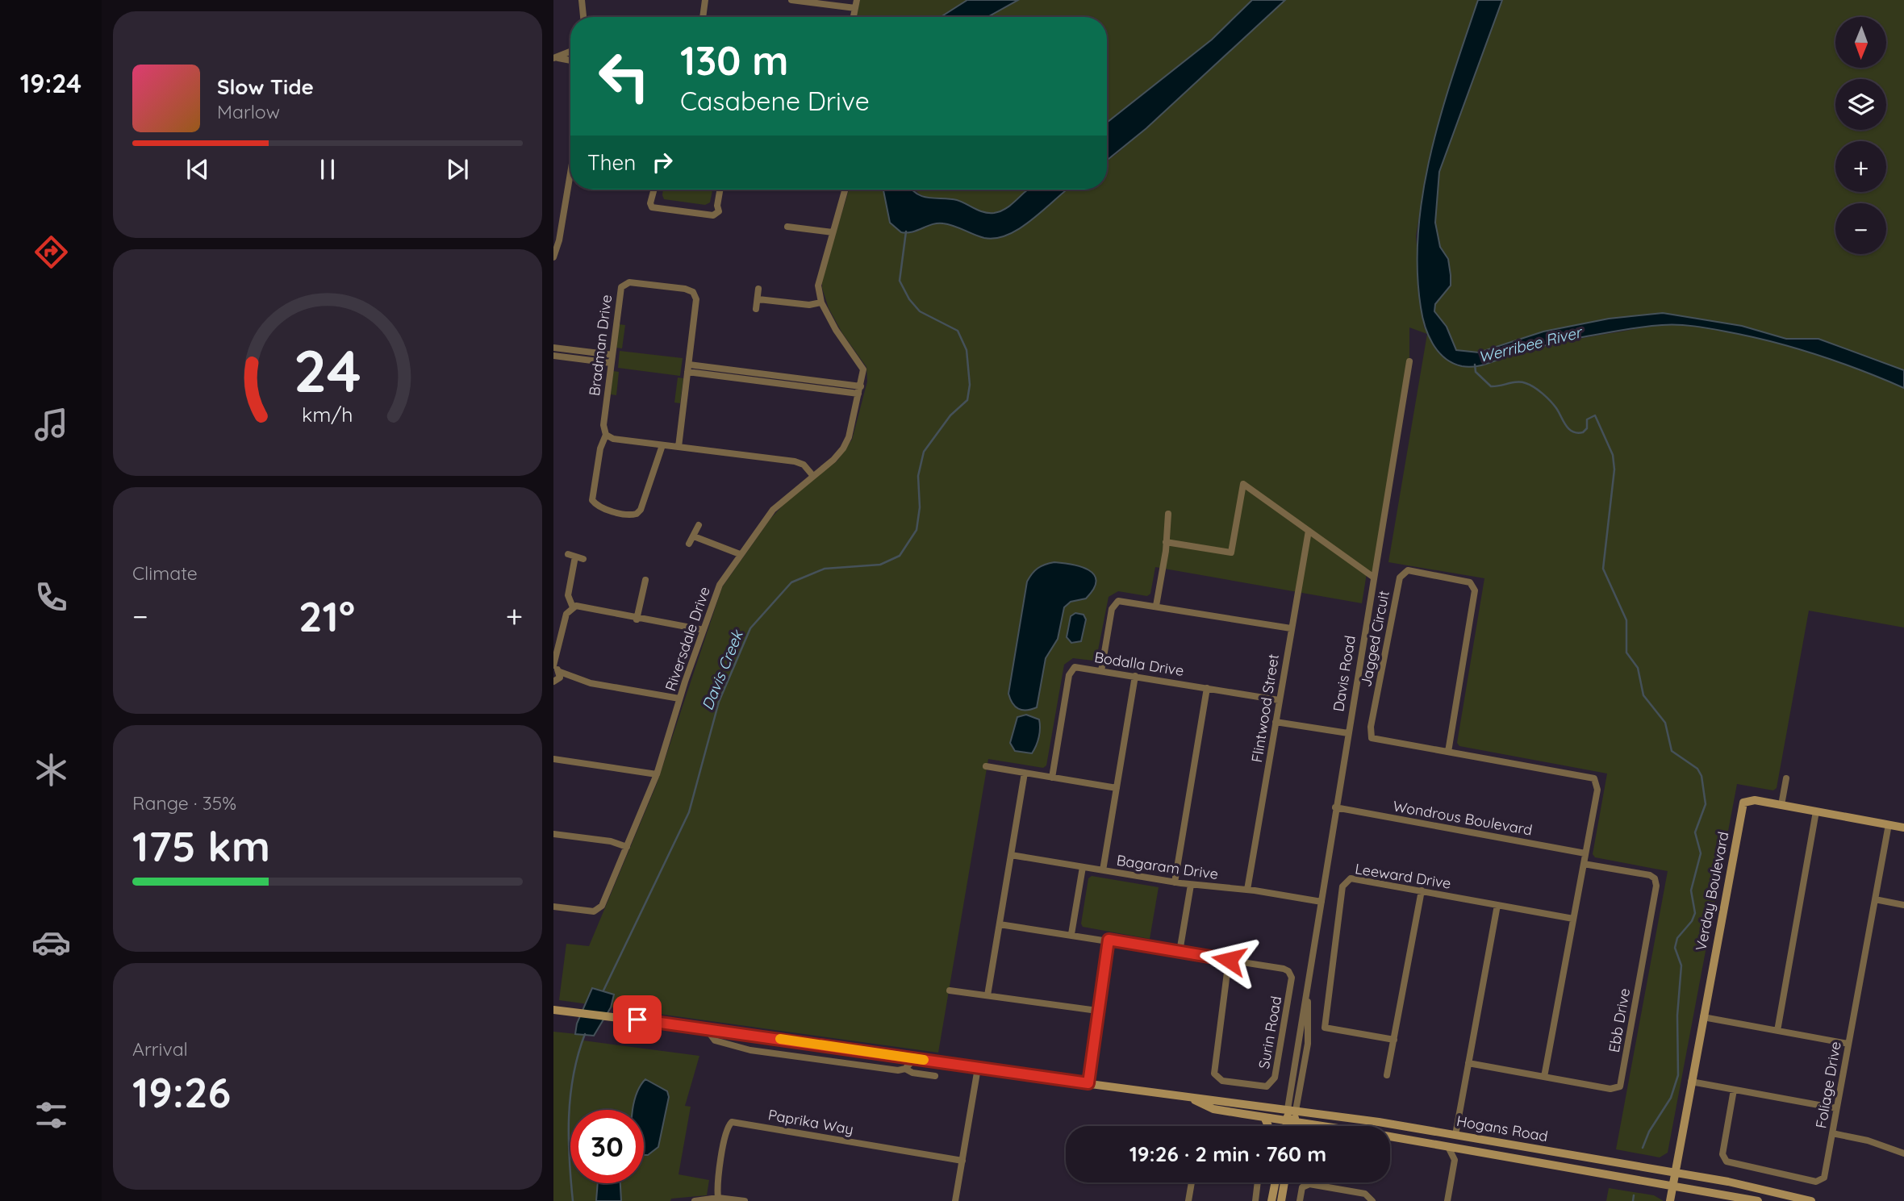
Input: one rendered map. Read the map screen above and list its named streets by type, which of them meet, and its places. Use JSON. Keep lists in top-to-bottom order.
{
  "streets": {
    "street": [
      "Bradman Drive",
      "Riversdale Drive",
      "Jagged Circuit",
      "Bodalla Drive",
      "Davis Road",
      "Flintwood Street",
      "Wondrous Boulevard",
      "Bagaram Drive",
      "Leeward Drive",
      "Verday Boulevard",
      "Ebb Drive",
      "Surin Road",
      "Foliage Drive",
      "Paprika Way",
      "Hogans Road"
    ]
  },
  "crossings": [
    ["Jagged Circuit", "Wondrous Boulevard"],
    ["Jagged Circuit", "Leeward Drive"],
    ["Jagged Circuit", "Ebb Drive"],
    ["Bodalla Drive", "Flintwood Street"],
    ["Davis Road", "Wondrous Boulevard"],
    ["Davis Road", "Bagaram Drive"],
    ["Davis Road", "Hogans Road"],
    ["Flintwood Street", "Bagaram Drive"],
    ["Verday Boulevard", "Foliage Drive"],
    ["Verday Boulevard", "Hogans Road"]
  ],
  "water": ["Werribee River", "Davis Creek"],
  "north": "bottom",
  "page": {
    "tabs": "19:24",
    "map_buttons": ["+", "−"],
    "turn": ["130 m", "Casabene Drive"],
    "song": ["Slow Tide", "Marlow"],
    "then": "Then",
    "tile": [
      "Climate",
      ["Range · 35%", "175 km"],
      ["Arrival", "19:26"]
    ],
    "heat": ["−", "21°", "+"],
    "limit": "30",
    "trip": "19:26 · 2 min · 760 m",
    "gauge": ["24", "km/h"]
  }
}
